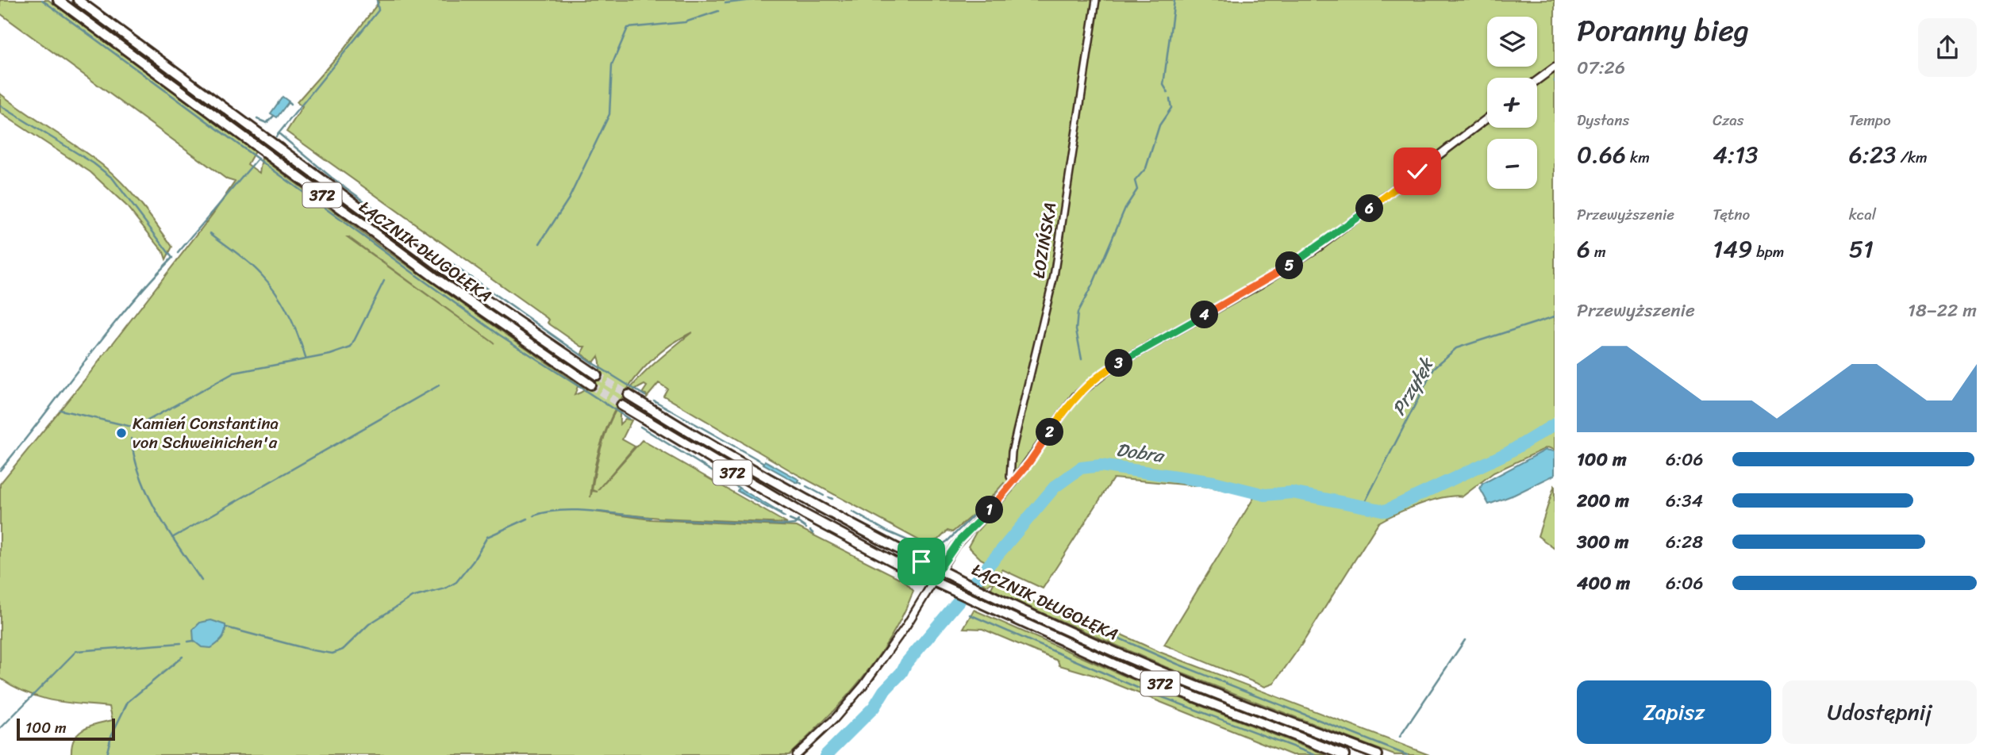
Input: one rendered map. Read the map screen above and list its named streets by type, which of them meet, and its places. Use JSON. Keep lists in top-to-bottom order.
{
  "streets": {
    "main road": ["372", "ŁĄCZNIK DŁUGOŁĘKA"],
    "street": ["ŁOZIŃSKA"]
  },
  "water": ["Przyłęk", "Dobra"],
  "places": ["Kamień Constantina von Schweinichen'a"],
  "scale_bar": "100 m",
  "page": {
    "heading": ["Poranny bieg", "07:26"],
    "map_buttons": ["+", "−"],
    "stats": [
      ["Dystans", "0.66 km"],
      ["Czas", "4:13"],
      ["Tempo", "6:23 /km"],
      ["Przewyższenie", "6 m"],
      ["Tętno", "149 bpm"],
      ["kcal", "51"]
    ],
    "pins": [
      "6",
      "5",
      "4",
      "3",
      "2",
      "1"
    ],
    "chart": ["Przewyższenie", "18–22 m"],
    "list": [
      {
        "name": "100 m",
        "note": "6:06"
      },
      {
        "name": "200 m",
        "note": "6:34"
      },
      {
        "name": "300 m",
        "note": "6:28"
      },
      {
        "name": "400 m",
        "note": "6:06"
      }
    ],
    "buttons": ["Zapisz", "Udostępnij"],
    "scale": "100 m"
  }
}
